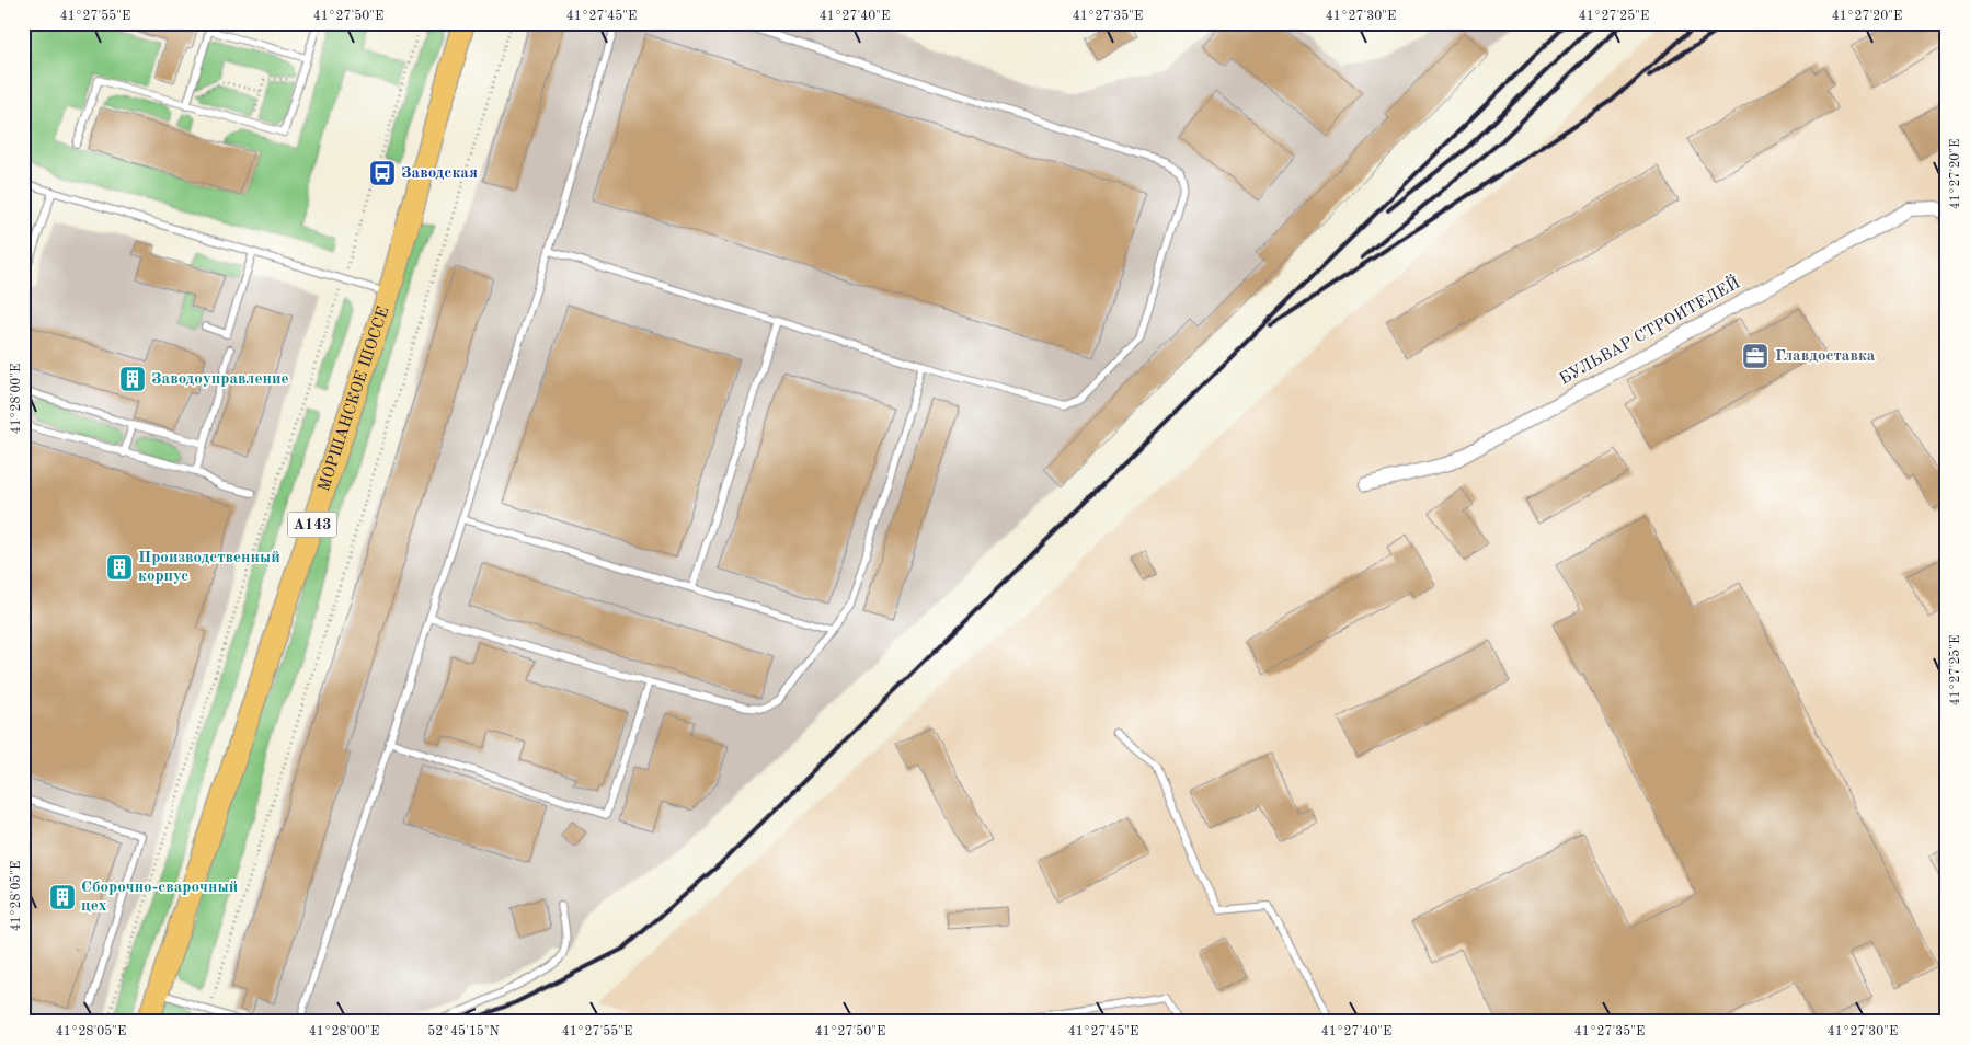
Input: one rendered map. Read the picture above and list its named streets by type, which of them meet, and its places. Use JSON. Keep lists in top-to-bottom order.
{
  "streets": {
    "main road": ["МОРШАНСКОЕ ШОССЕ", "А143"],
    "street": ["БУЛЬВАР СТРОИТЕЛЕЙ"]
  },
  "places": {
    "bus stop": ["Заводская"],
    "office": ["Главдоставка"],
    "building": ["Заводоуправление", "Производственный корпус", "Сборочно-сварочный цех"]
  },
  "coordinates": [
    "41°27'55\"E",
    "41°27'50\"E",
    "41°27'45\"E",
    "41°27'40\"E",
    "41°27'35\"E",
    "41°27'30\"E",
    "41°27'25\"E",
    "41°27'20\"E",
    "41°28'00\"E",
    "41°28'05\"E",
    "52°45'15\"N"
  ]
}
